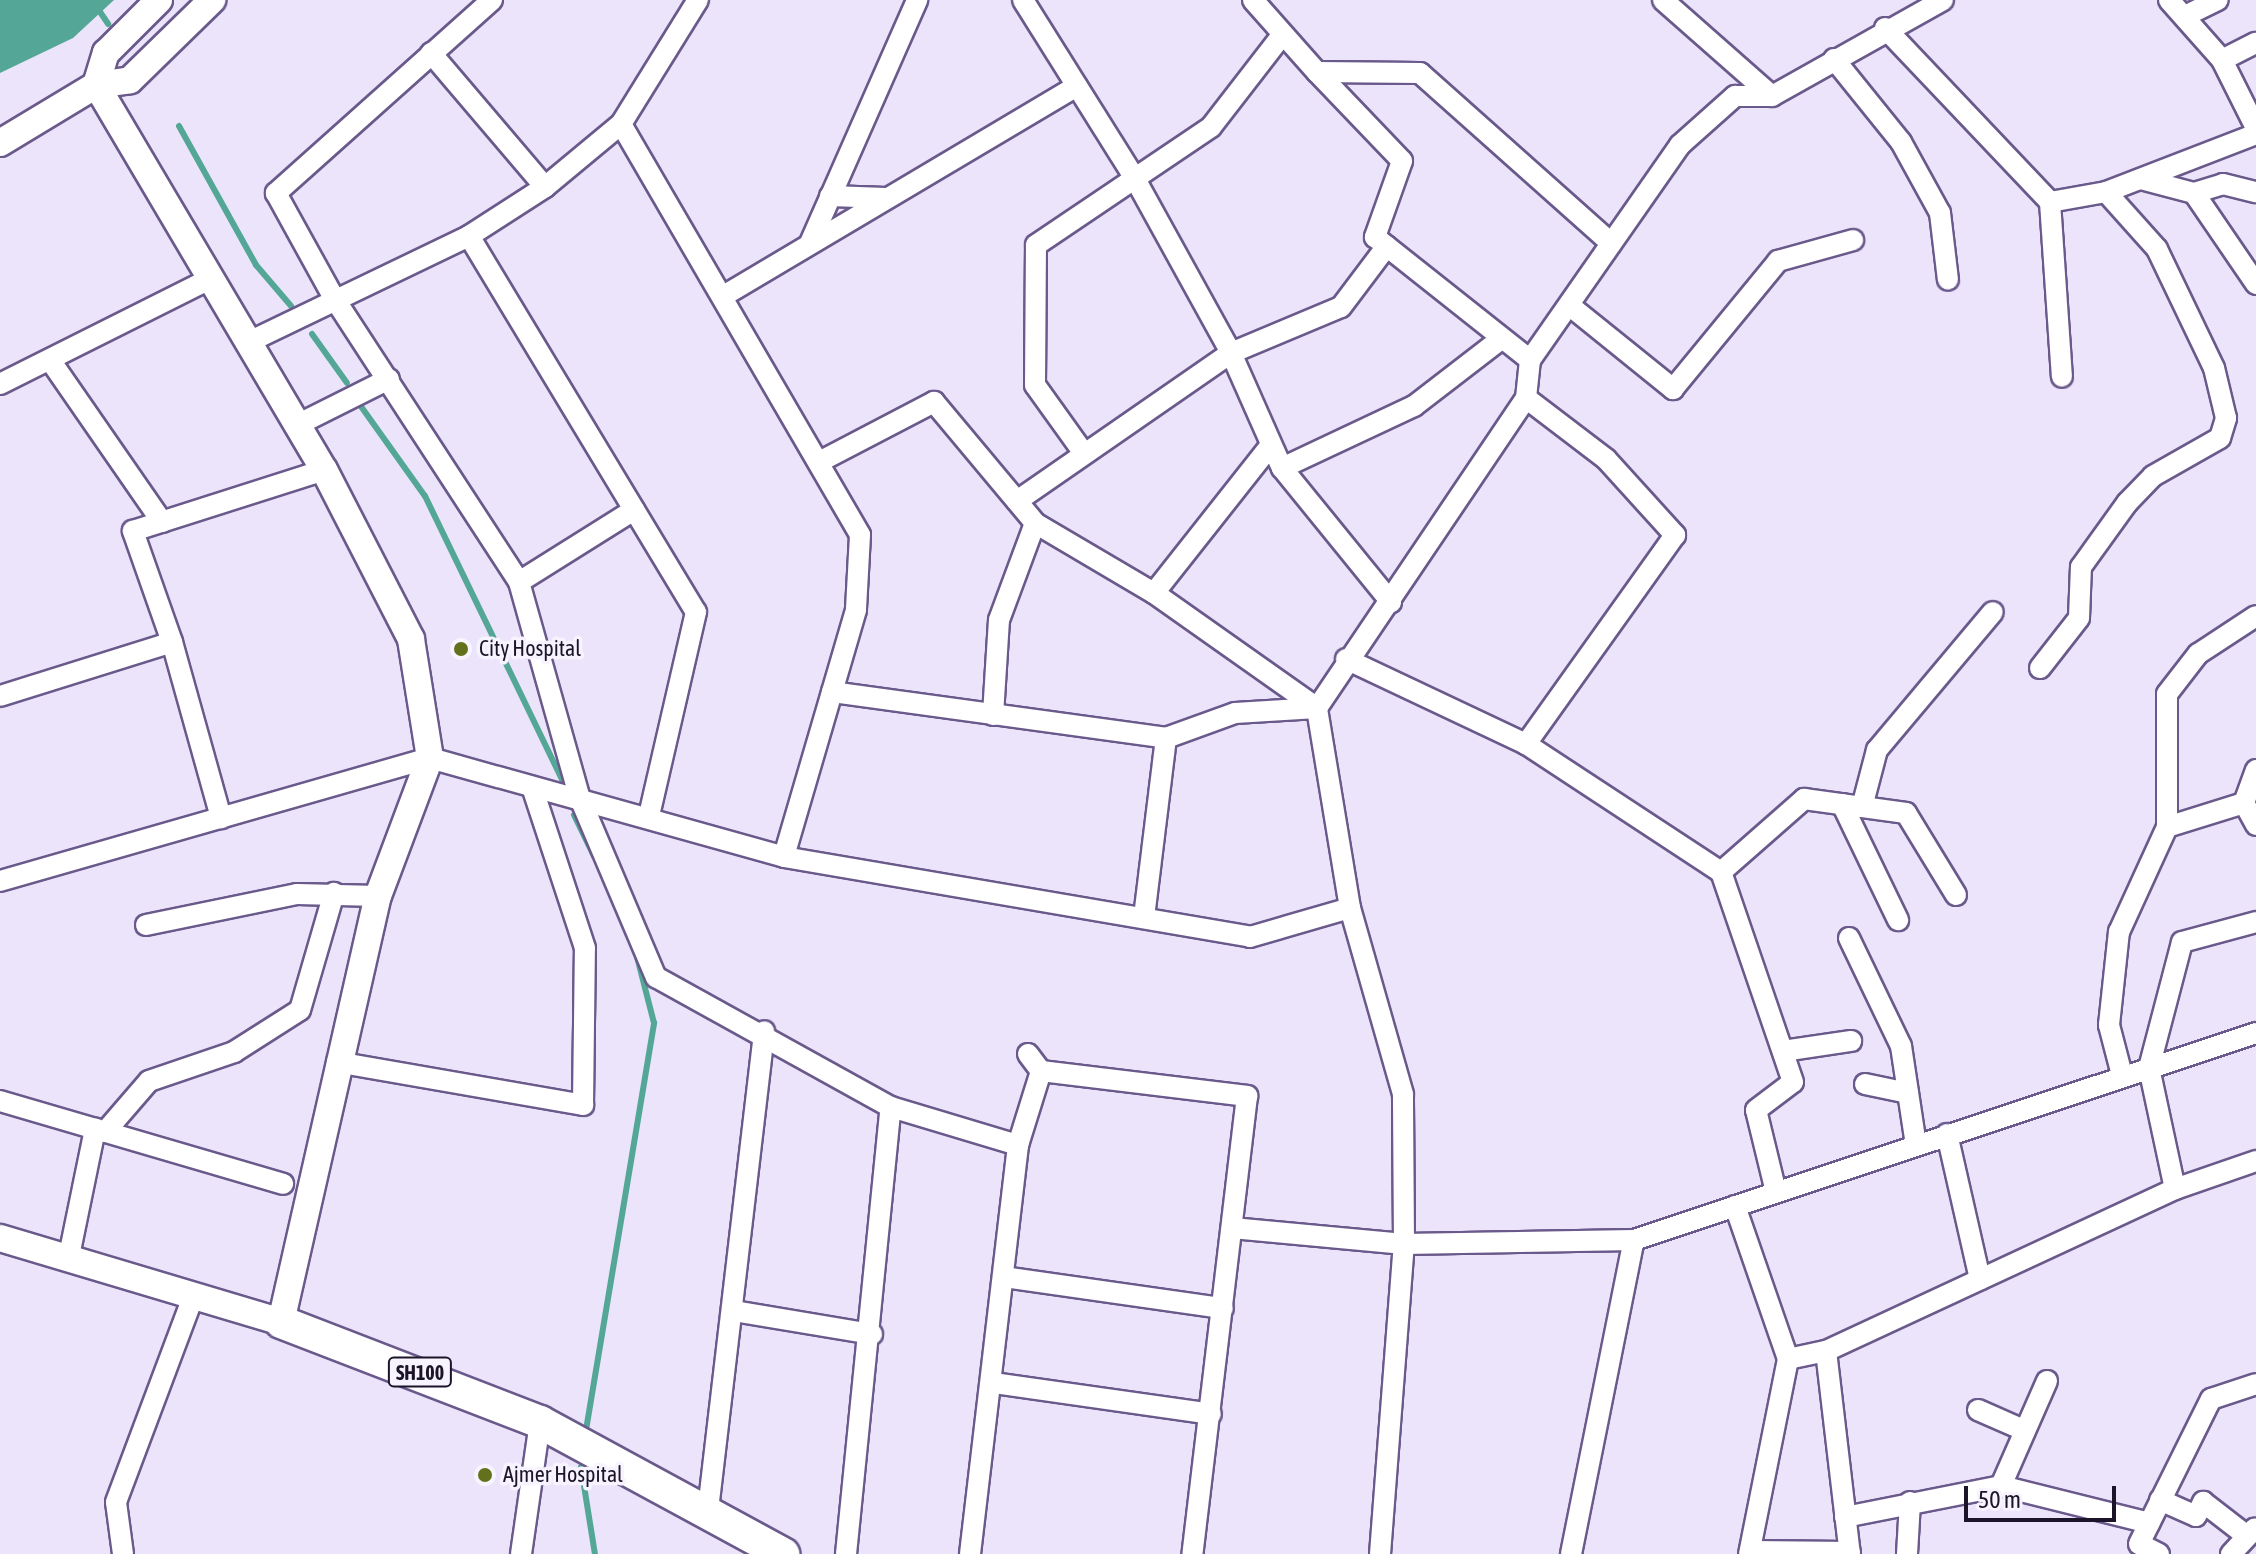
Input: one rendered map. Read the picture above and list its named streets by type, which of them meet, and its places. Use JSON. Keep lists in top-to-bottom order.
{
  "streets": {
    "main road": ["SH100"]
  },
  "places": ["City Hospital", "Ajmer Hospital"],
  "scale_bar": "50 m"
}
